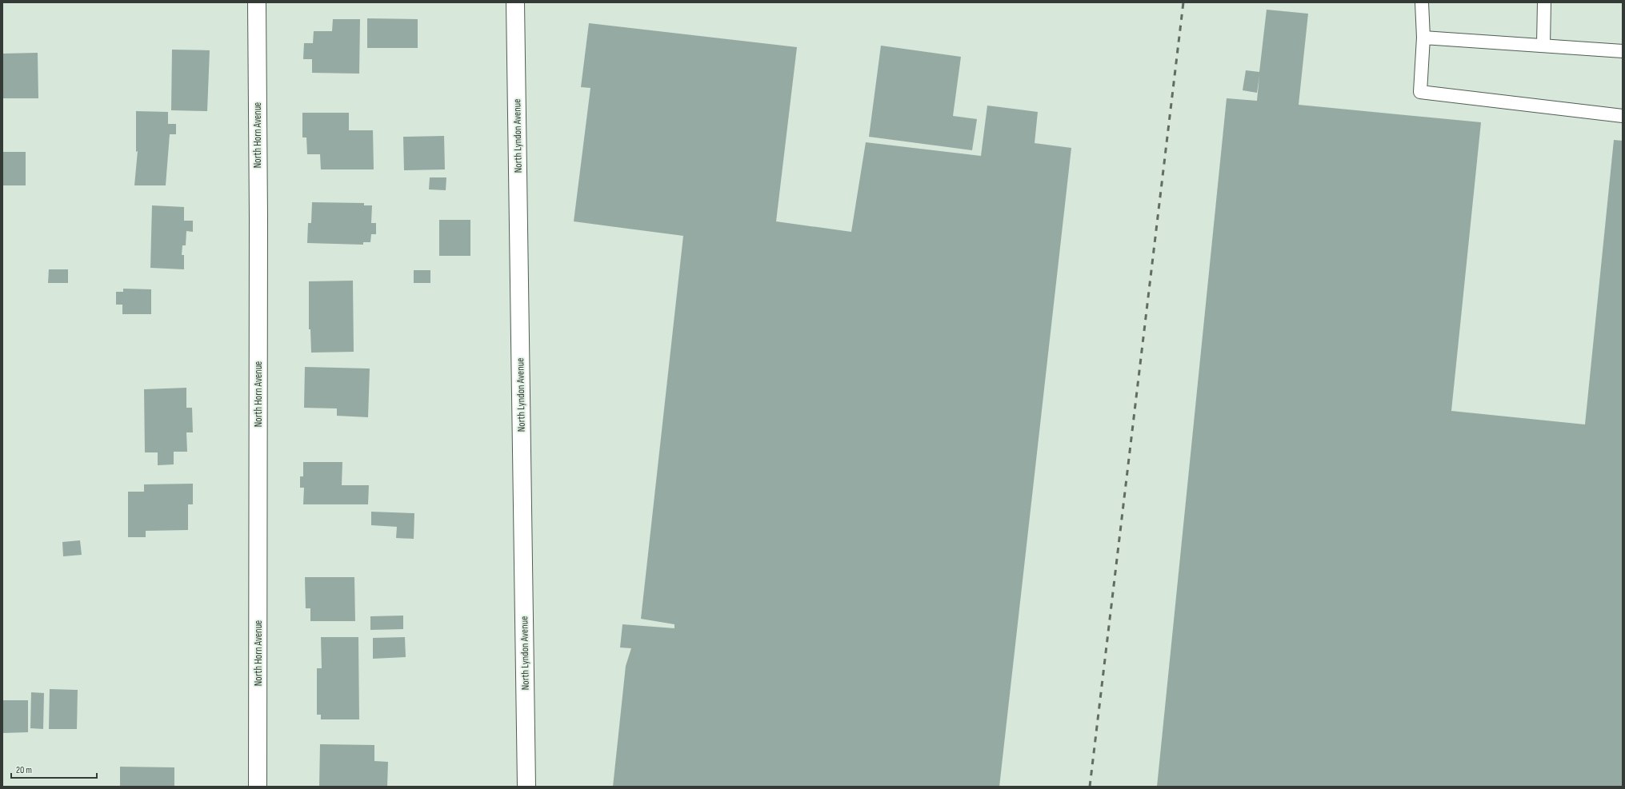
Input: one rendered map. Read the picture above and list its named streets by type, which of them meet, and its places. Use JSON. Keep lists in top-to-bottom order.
{
  "streets": {
    "street": ["North Horn Avenue", "North Lyndon Avenue"]
  },
  "scale_bar": "20 m"
}
